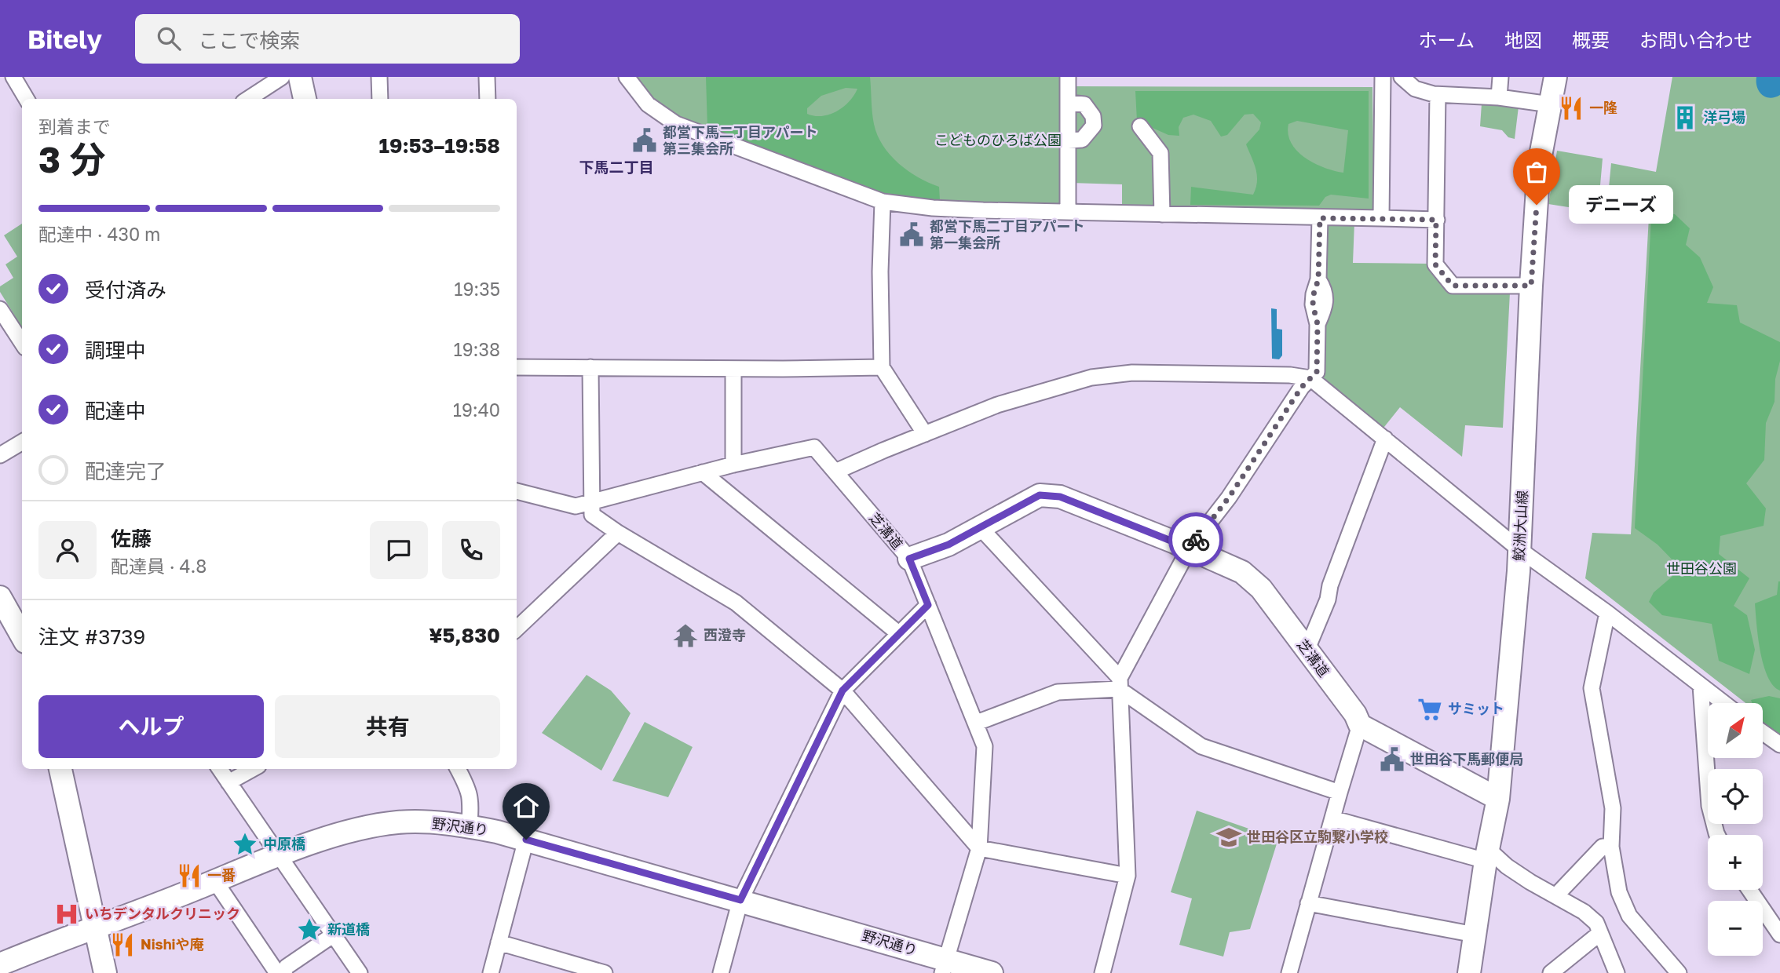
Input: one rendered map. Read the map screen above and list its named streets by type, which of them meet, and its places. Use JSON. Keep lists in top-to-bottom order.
{
  "streets": {
    "street": ["鮫洲大山線", "芝溝道", "野沢通り"]
  },
  "districts": ["下馬二丁目"],
  "parks": ["こどものひろば公園", "世田谷公園"],
  "places": {
    "restaurant": ["一隆", "一番", "Nishiや庵"],
    "building": ["洋弓場"],
    "public building": ["都営下馬二丁目アパート 第三集会所", "都営下馬二丁目アパート 第一集会所", "世田谷下馬郵便局"],
    "other": ["デニーズ"],
    "temple": ["西澄寺"],
    "supermarket": ["サミット"],
    "school or university": ["世田谷区立駒繋小学校"],
    "place": ["中原橋", "新道橋"],
    "hospital": ["いちデンタルクリニック"]
  },
  "north": "top right",
  "page": {
    "header": "Bitely",
    "search": "ここで検索",
    "nav": [
      "ホーム",
      "地図",
      "概要",
      "お問い合わせ"
    ],
    "heading": ["3 分", "到着まで", "19:53–19:58"],
    "panel": [
      "佐藤",
      "配達員 · 4.8",
      "注文 #3739",
      "¥5,830"
    ],
    "bubble": "デニーズ",
    "bar": "配達中 · 430 m",
    "list": [
      ["受付済み", "19:35"],
      ["調理中", "19:38"],
      ["配達中", "19:40"],
      "配達完了"
    ],
    "buttons": ["ヘルプ", "共有"],
    "map_buttons": ["+", "−"]
  }
}
